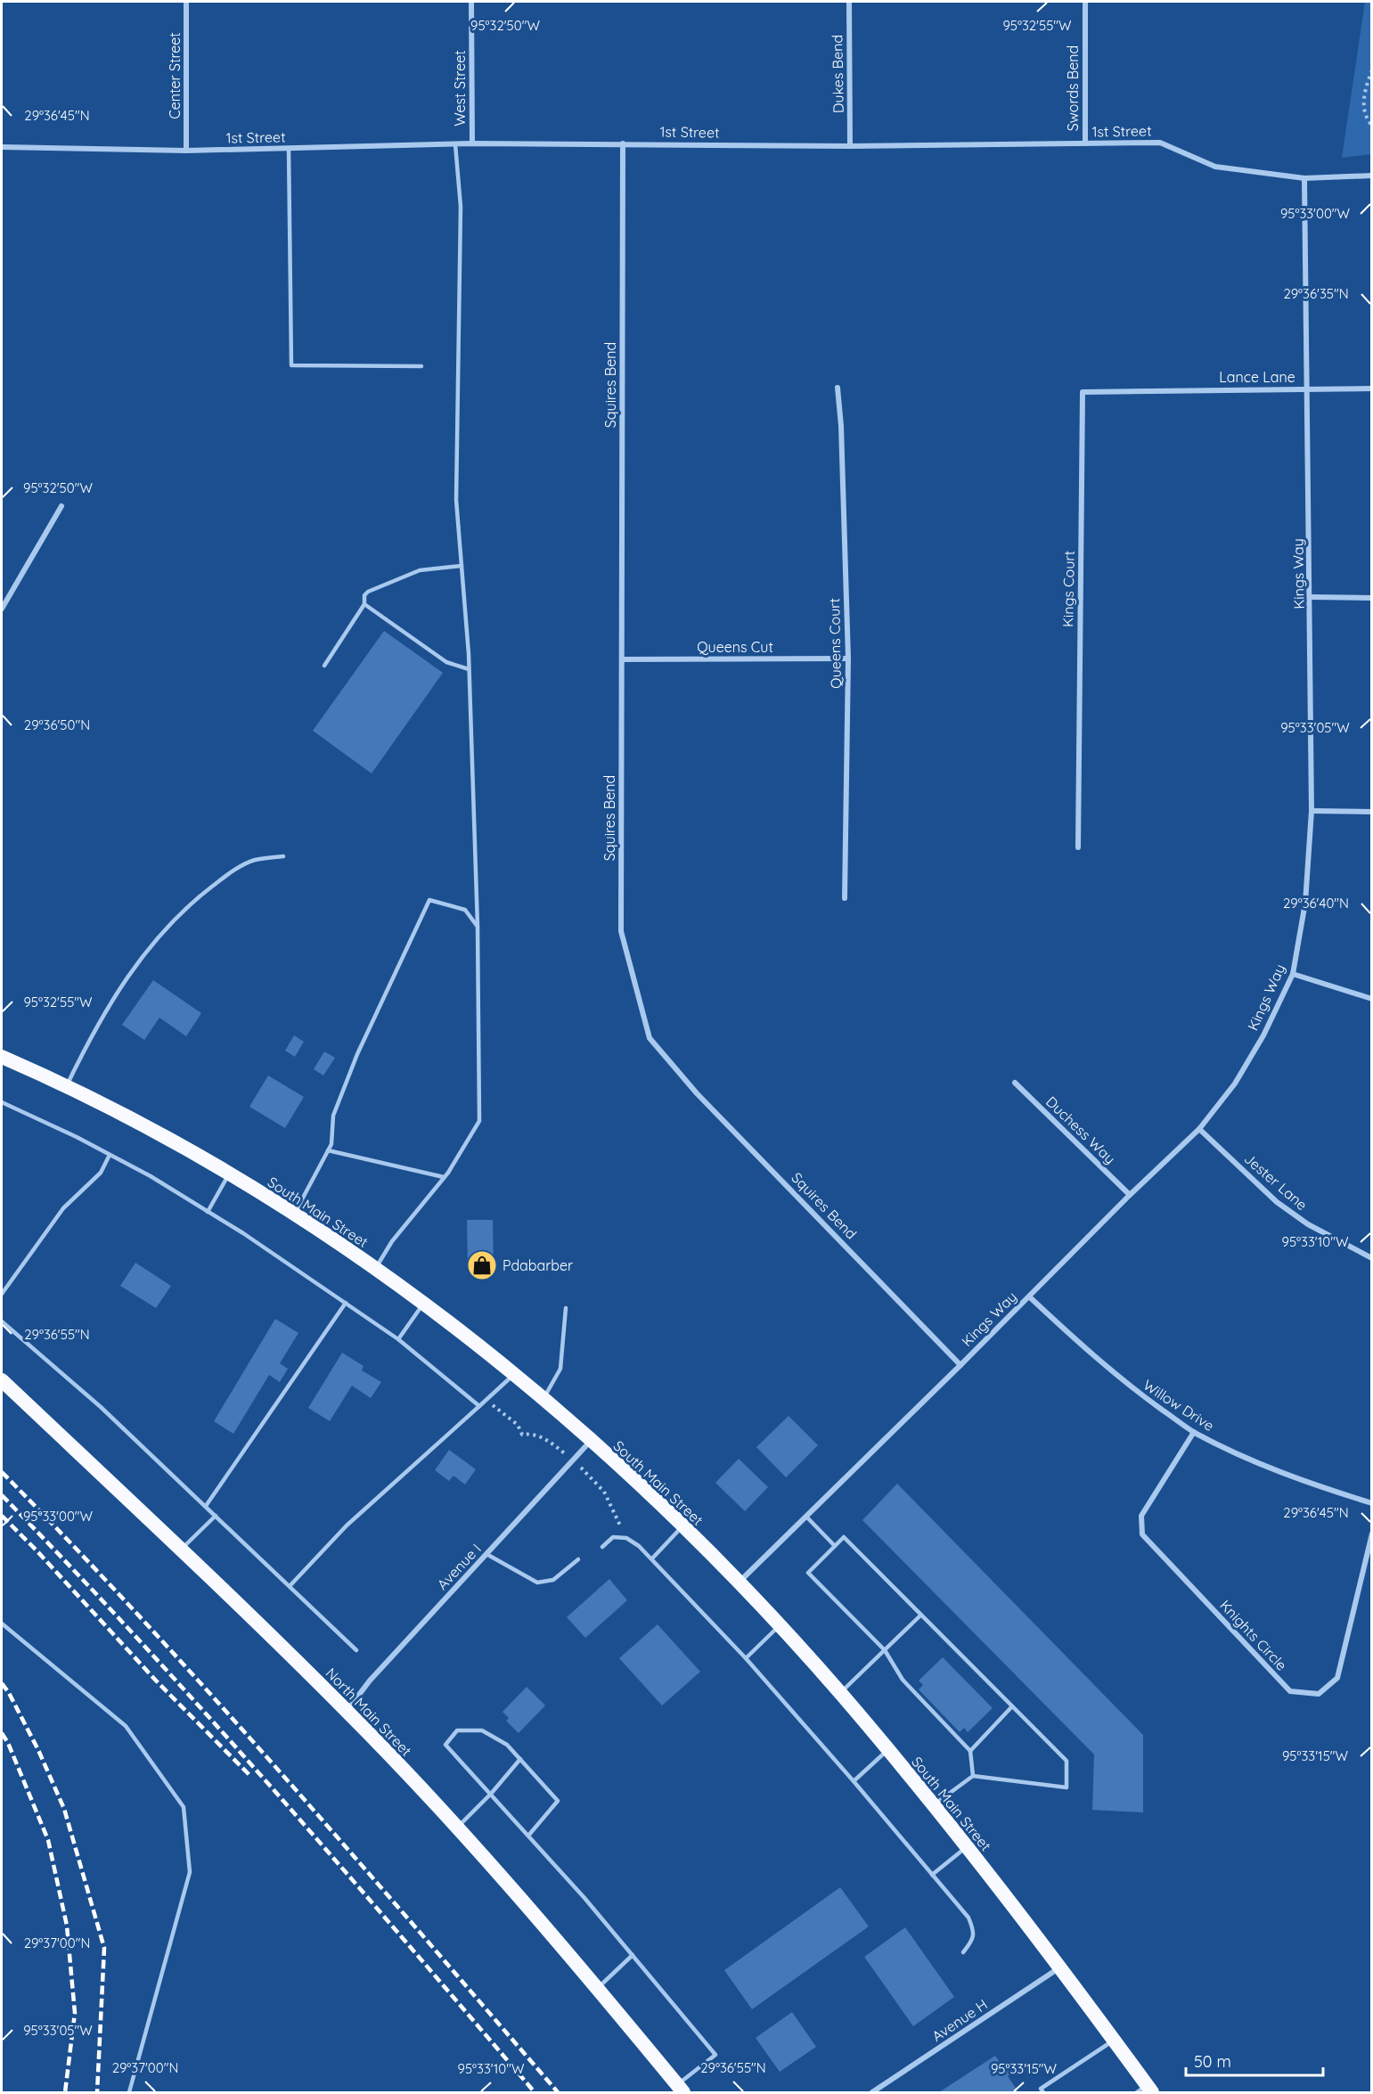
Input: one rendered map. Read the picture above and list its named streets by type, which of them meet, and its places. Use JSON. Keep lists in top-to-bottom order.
{
  "streets": {
    "highway": ["South Main Street", "North Main Street"],
    "street": [
      "Dukes Bend",
      "Center Street",
      "West Street",
      "Swords Bend",
      "1st Street",
      "Lance Lane",
      "Squires Bend",
      "Kings Way",
      "Kings Court",
      "Queens Court",
      "Queens Cut",
      "Duchess Way",
      "Jester Lane",
      "Willow Drive",
      "Avenue I",
      "Knights Circle",
      "Avenue H"
    ]
  },
  "crossings": [
    ["Dukes Bend", "1st Street"],
    ["Center Street", "1st Street"],
    ["West Street", "1st Street"],
    ["Swords Bend", "1st Street"],
    ["1st Street", "Squires Bend"],
    ["1st Street", "Kings Way"],
    ["Lance Lane", "Kings Way"],
    ["Lance Lane", "Kings Court"],
    ["Squires Bend", "Kings Way"],
    ["Squires Bend", "Queens Cut"],
    ["Kings Way", "Duchess Way"],
    ["Kings Way", "Jester Lane"],
    ["Kings Way", "South Main Street"],
    ["Kings Way", "Willow Drive"],
    ["Queens Court", "Queens Cut"],
    ["South Main Street", "Avenue I"],
    ["South Main Street", "Avenue H"],
    ["Willow Drive", "Knights Circle"],
    ["Avenue I", "North Main Street"]
  ],
  "places": {
    "shop": ["Pdabarber"]
  },
  "scale_bar": "50 m",
  "coordinates": [
    "95°32'50\"W",
    "95°32'55\"W",
    "29°36'45\"N",
    "95°33'00\"W",
    "29°36'35\"N",
    "29°36'50\"N",
    "95°33'05\"W",
    "29°36'40\"N",
    "95°33'10\"W",
    "29°36'55\"N",
    "95°33'15\"W",
    "29°37'00\"N"
  ]
}
